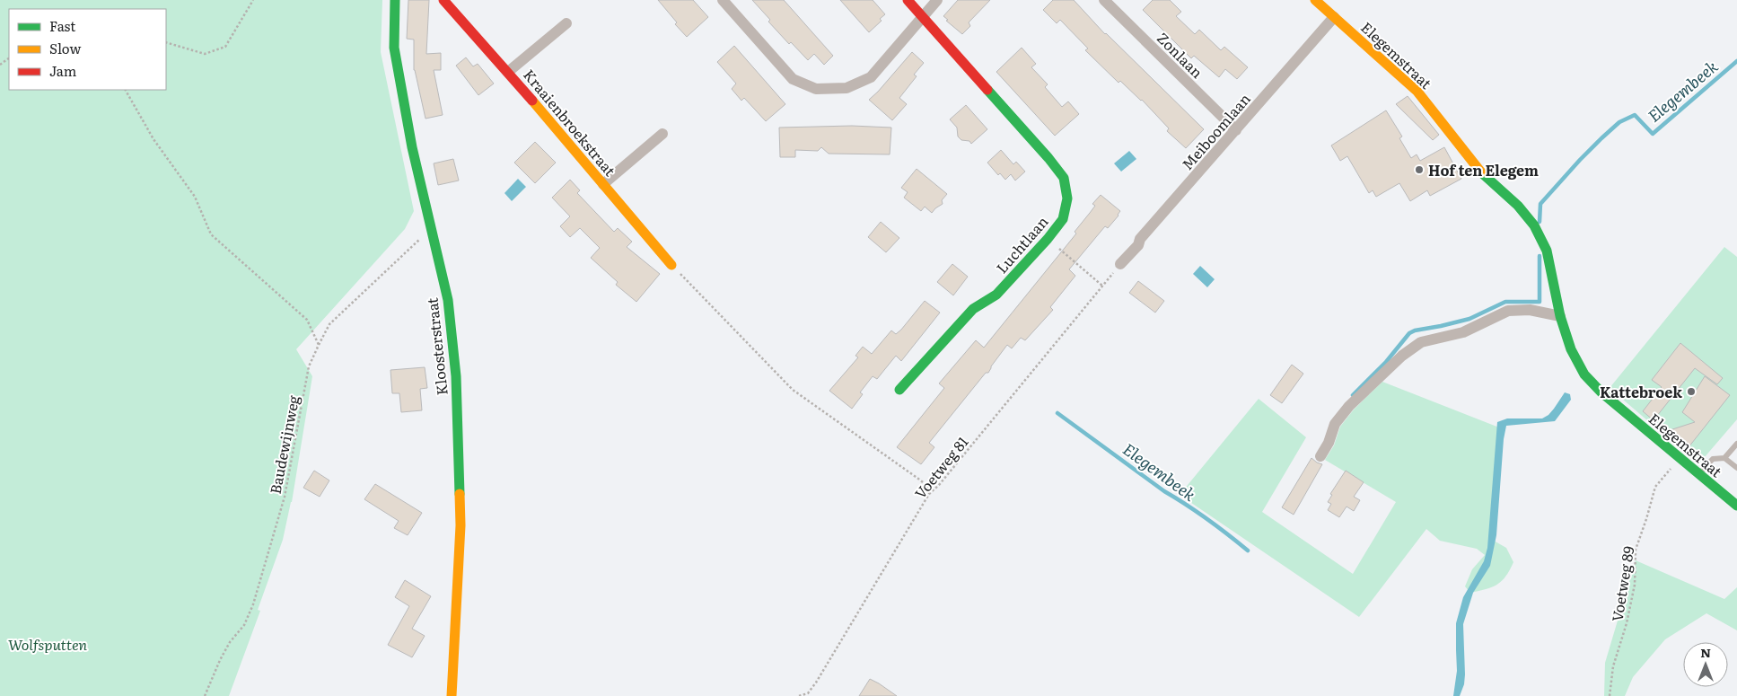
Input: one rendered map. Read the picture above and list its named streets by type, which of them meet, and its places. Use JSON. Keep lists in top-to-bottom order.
{
  "streets": {
    "street": [
      "Zonlaan",
      "Elegemstraat",
      "Kraaienbroekstraat",
      "Meiboomlaan",
      "Luchtlaan",
      "Kloosterstraat"
    ],
    "path": ["Baudewijnweg", "Voetweg 81", "Voetweg 89"]
  },
  "crossings": [
    ["Zonlaan", "Meiboomlaan"],
    ["Elegemstraat", "Meiboomlaan"],
    ["Elegemstraat", "Voetweg 89"],
    ["Meiboomlaan", "Voetweg 81"]
  ],
  "water": ["Elegembeek"],
  "parks": ["Wolfsputten"],
  "places": ["Hof ten Elegem", "Kattebroek"],
  "legend": ["Fast", "Slow", "Jam"],
  "north": "top"
}
